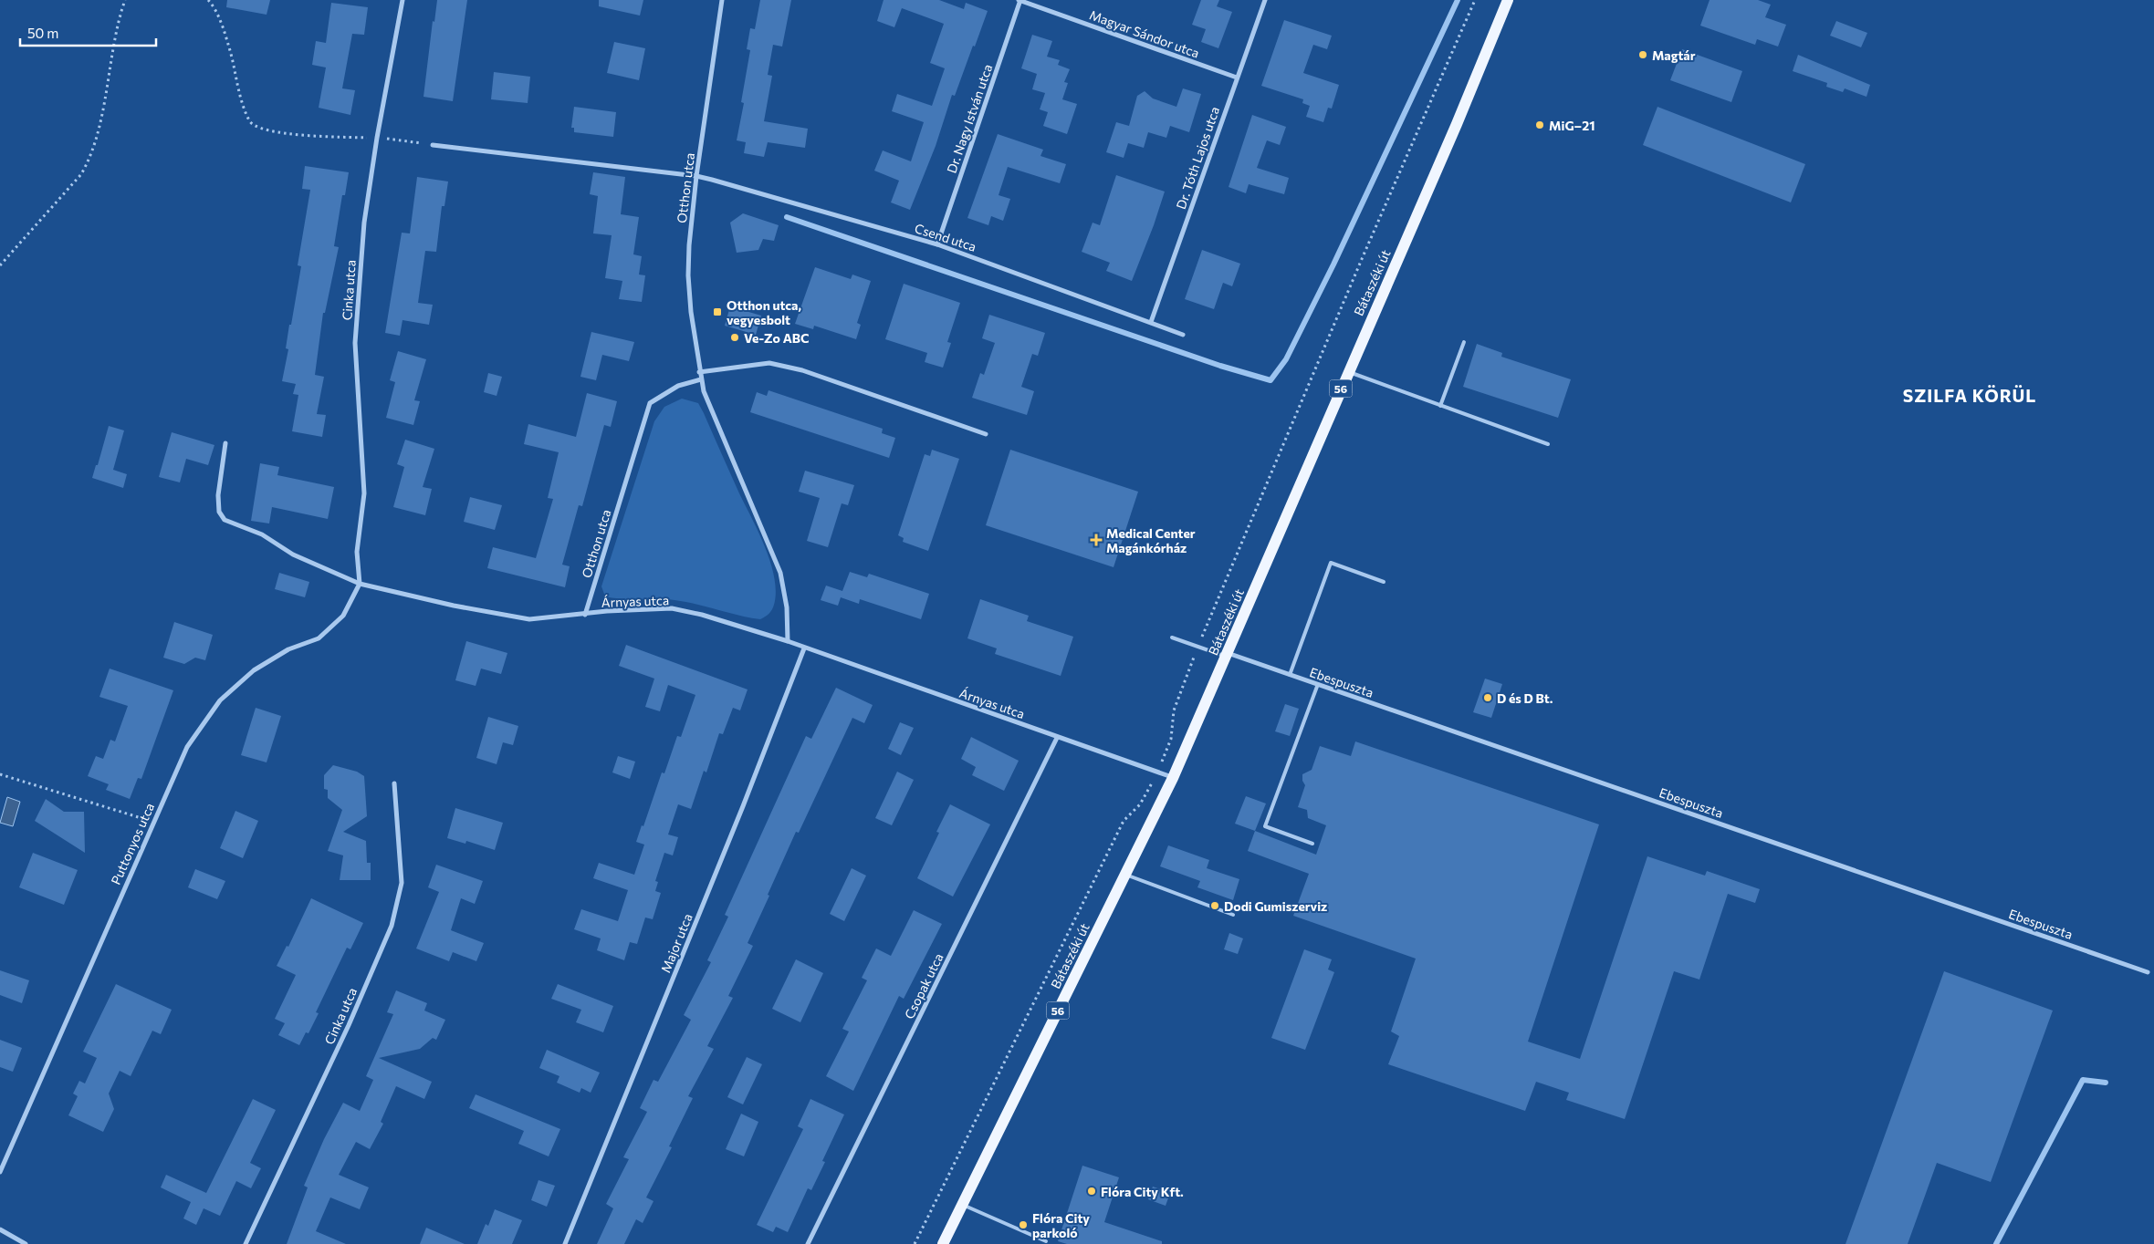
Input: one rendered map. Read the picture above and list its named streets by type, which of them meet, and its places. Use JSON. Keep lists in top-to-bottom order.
{
  "streets": {
    "main road": ["Bátaszéki út", "56"],
    "street": [
      "Magyar Sándor utca",
      "Dr. Nagy István utca",
      "Dr. Tóth Lajos utca",
      "Otthon utca",
      "Csend utca",
      "Cinka utca",
      "Árnyas utca",
      "Ebespuszta",
      "Puttonyos utca",
      "Major utca",
      "Csopak utca"
    ]
  },
  "crossings": [
    ["Magyar Sándor utca", "Dr. Nagy István utca"],
    ["Magyar Sándor utca", "Dr. Tóth Lajos utca"],
    ["Dr. Nagy István utca", "Csend utca"],
    ["Dr. Tóth Lajos utca", "Csend utca"],
    ["Otthon utca", "Csend utca"],
    ["Otthon utca", "Árnyas utca"],
    ["Bátaszéki út", "Árnyas utca"],
    ["Bátaszéki út", "Ebespuszta"],
    ["Cinka utca", "Árnyas utca"],
    ["Cinka utca", "Puttonyos utca"],
    ["Árnyas utca", "Puttonyos utca"],
    ["Árnyas utca", "Major utca"],
    ["Árnyas utca", "Csopak utca"]
  ],
  "districts": ["SZILFA KÖRÜL"],
  "places": {
    "other": [
      "Magtár",
      "MiG–21",
      "Ve-Zo ABC",
      "D és D Bt.",
      "Dodi Gumiszerviz",
      "Flóra City Kft.",
      "Flóra City parkoló"
    ],
    "transit": ["Otthon utca, vegyesbolt"],
    "health": ["Medical Center Magánkórház"]
  },
  "scale_bar": "50 m"
}
